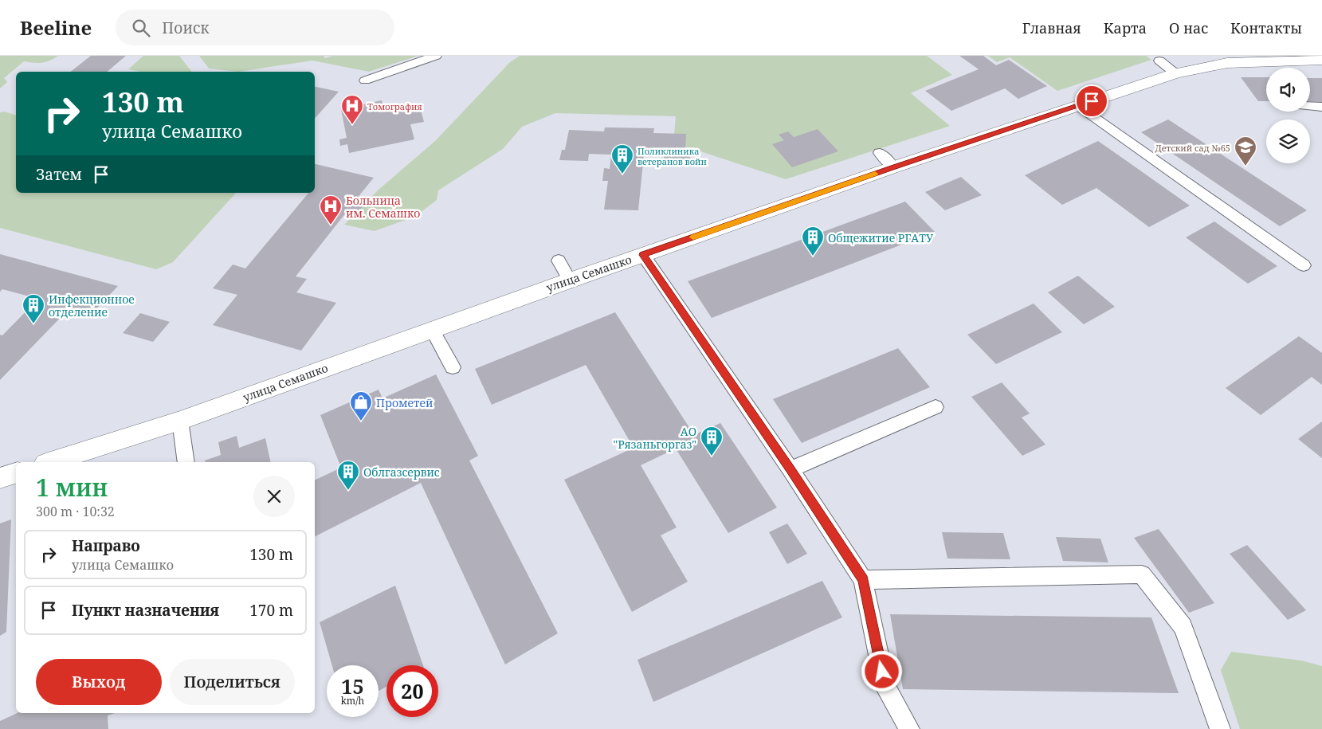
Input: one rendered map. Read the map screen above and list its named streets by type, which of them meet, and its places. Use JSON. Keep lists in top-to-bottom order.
{
  "streets": {
    "street": ["улица Семашко"]
  },
  "places": {
    "hospital": ["Томография", "Больница им. Семашко"],
    "school or university": ["Детский сад №65"],
    "building": [
      "Поликлиника ветеранов войн",
      "Общежитие РГАТУ",
      "Инфекционное отделение",
      "АО \"Рязаньгоргаз\"",
      "Облгазсервис"
    ],
    "shop": ["Прометей"]
  },
  "page": {
    "header": "Beeline",
    "search": "Поиск",
    "nav": [
      "Главная",
      "Карта",
      "О нас",
      "Контакты"
    ],
    "turn": ["130 m", "улица Семашко"],
    "then": "Затем",
    "heading": ["1 мин", "300 m · 10:32"],
    "list": [
      {
        "name": "Направо",
        "note": "улица Семашко",
        "value": "130 m"
      },
      {
        "name": "Пункт назначения",
        "value": "170 m"
      }
    ],
    "buttons": ["Выход", "Поделиться"],
    "speed": "15 km/h",
    "limit": "20"
  }
}
